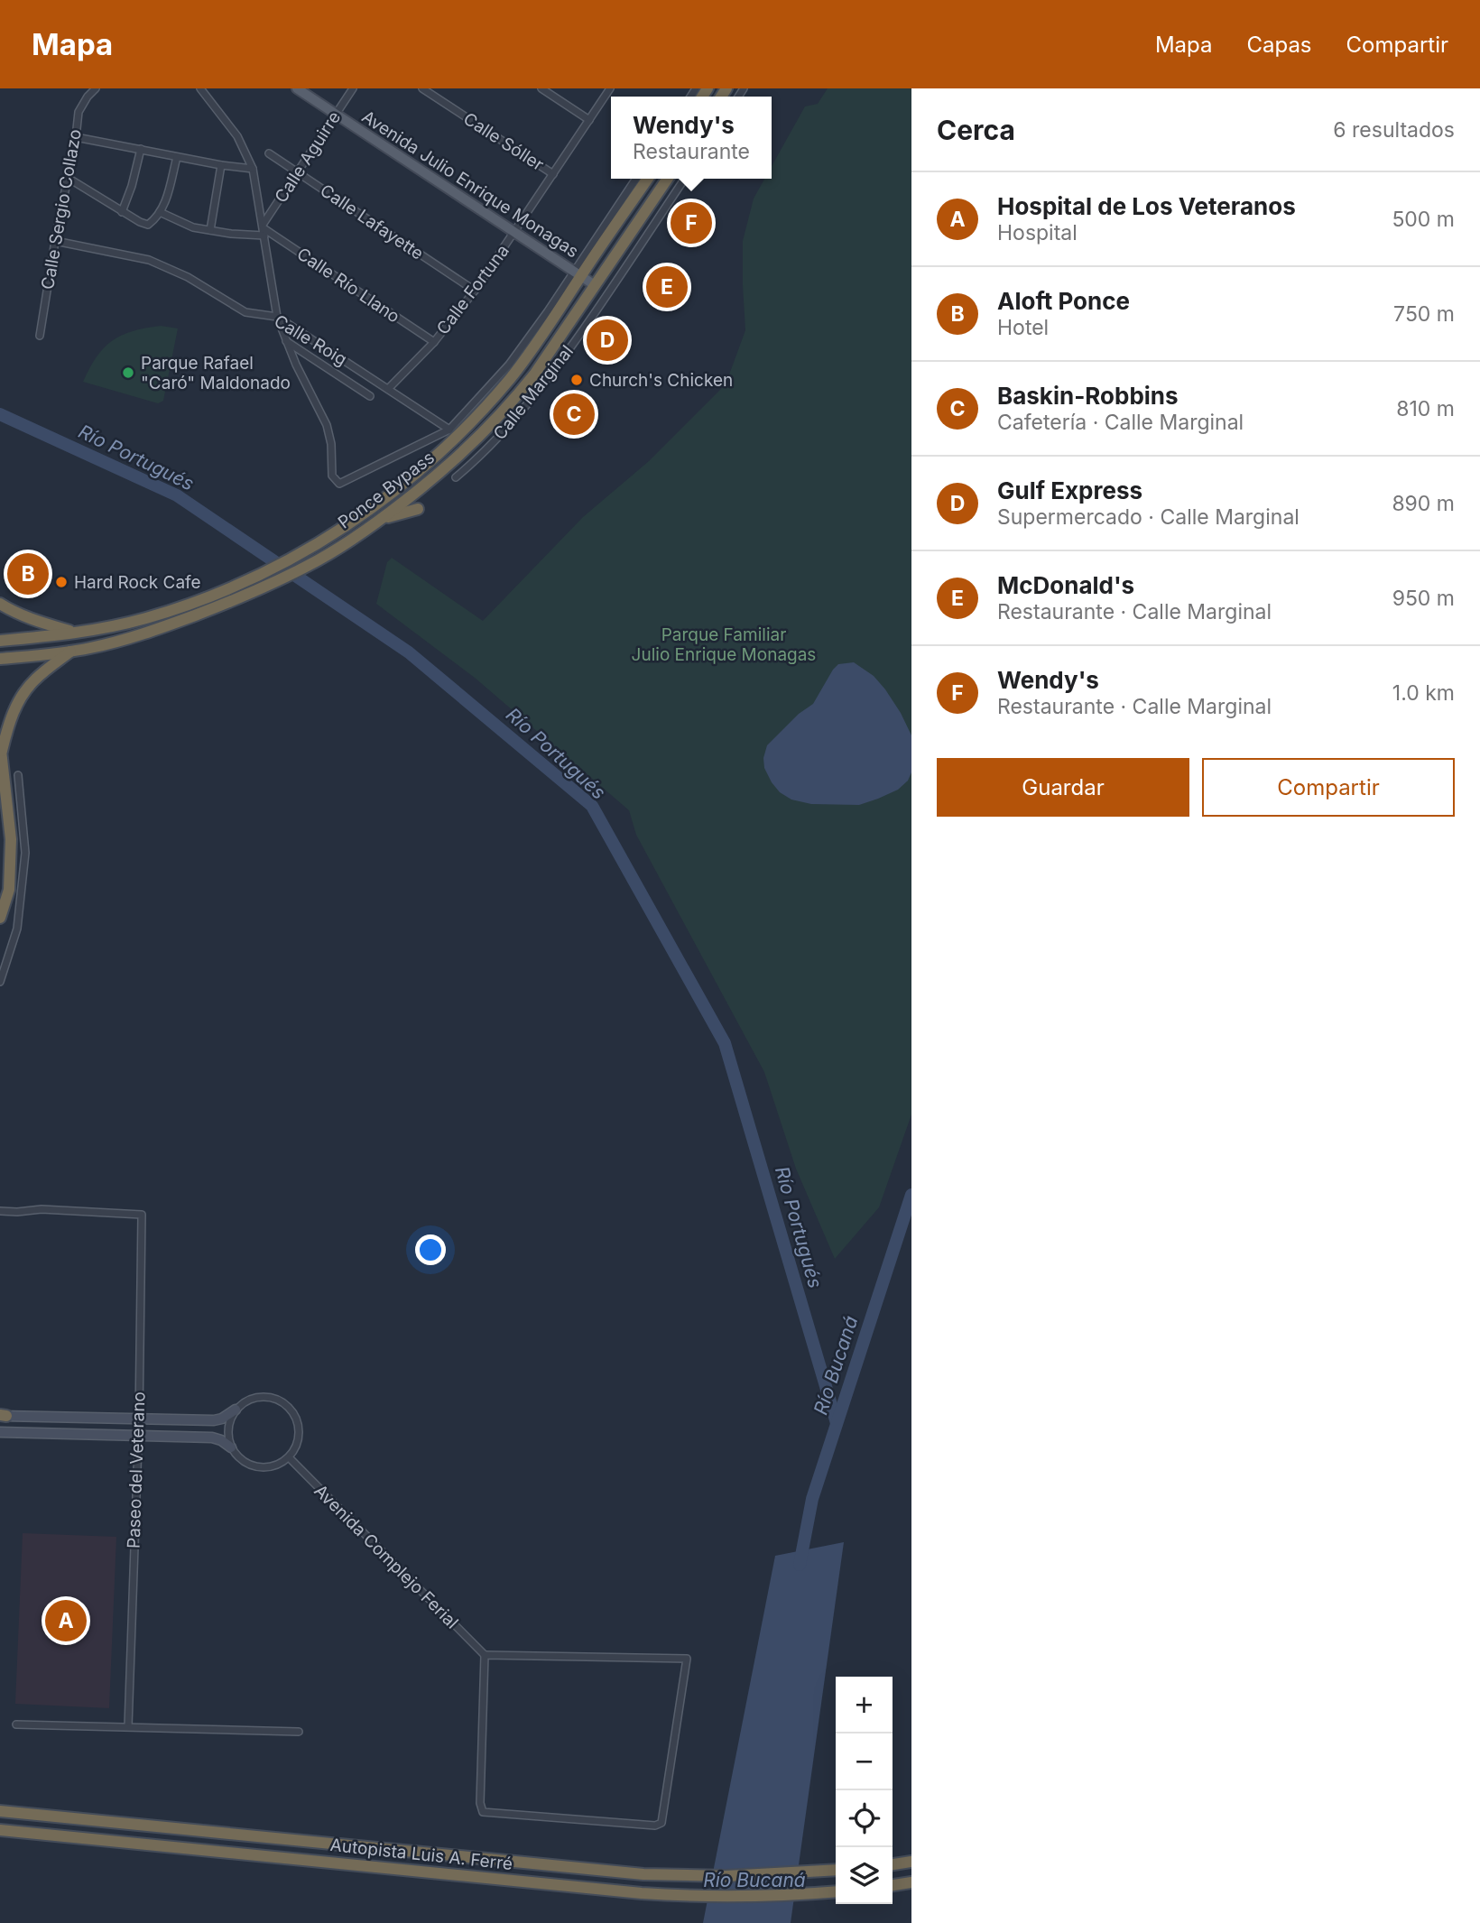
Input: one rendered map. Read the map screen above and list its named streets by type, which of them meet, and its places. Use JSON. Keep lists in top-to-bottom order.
{
  "streets": {
    "highway": ["Ponce Bypass", "Autopista Luis A. Ferré"],
    "main road": ["Avenida Julio Enrique Monagas"],
    "street": [
      "Calle Sóller",
      "Calle Aguirre",
      "Calle Sergio Collazo",
      "Calle Lafayette",
      "Calle Río Llano",
      "Calle Fortuna",
      "Calle Roig",
      "Calle Marginal",
      "Paseo del Veterano",
      "Avenida Complejo Ferial"
    ]
  },
  "crossings": [
    ["Calle Sóller", "Calle Fortuna"],
    ["Calle Aguirre", "Avenida Julio Enrique Monagas"],
    ["Calle Aguirre", "Calle Lafayette"],
    ["Calle Aguirre", "Calle Río Llano"],
    ["Avenida Julio Enrique Monagas", "Calle Fortuna"],
    ["Avenida Julio Enrique Monagas", "Ponce Bypass"],
    ["Calle Sergio Collazo", "Calle Roig"],
    ["Calle Lafayette", "Calle Fortuna"],
    ["Calle Río Llano", "Calle Fortuna"],
    ["Calle Fortuna", "Calle Roig"],
    ["Calle Marginal", "Ponce Bypass"]
  ],
  "water": ["Río Portugués", "Río Bucaná"],
  "parks": ["Parque Familiar Julio Enrique Monagas"],
  "places": ["Parque Rafael \"Caró\" Maldonado", "Church's Chicken", "Hard Rock Cafe"],
  "page": {
    "header": "Mapa",
    "nav": ["Mapa", "Capas", "Compartir"],
    "heading": ["Cerca", "6 resultados"],
    "popup": ["Wendy's", "Restaurante"],
    "list": [
      {
        "mark": "A",
        "name": "Hospital de Los Veteranos",
        "note": "Hospital",
        "value": "500 m"
      },
      {
        "mark": "B",
        "name": "Aloft Ponce",
        "note": "Hotel",
        "value": "750 m"
      },
      {
        "mark": "C",
        "name": "Baskin-Robbins",
        "note": "Cafetería · Calle Marginal",
        "value": "810 m"
      },
      {
        "mark": "D",
        "name": "Gulf Express",
        "note": "Supermercado · Calle Marginal",
        "value": "890 m"
      },
      {
        "mark": "E",
        "name": "McDonald's",
        "note": "Restaurante · Calle Marginal",
        "value": "950 m"
      },
      {
        "mark": "F",
        "name": "Wendy's",
        "note": "Restaurante · Calle Marginal",
        "value": "1.0 km"
      }
    ],
    "pins": [
      "F",
      "E",
      "D",
      "C",
      "B",
      "A"
    ],
    "buttons": ["Guardar", "Compartir"],
    "map_buttons": ["+", "−"]
  }
}
